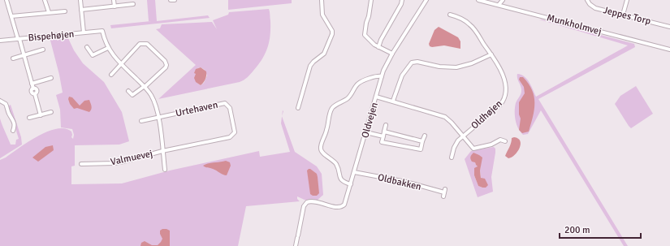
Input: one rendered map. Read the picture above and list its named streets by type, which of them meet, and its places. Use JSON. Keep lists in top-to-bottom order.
{
  "streets": {
    "street": [
      "Jeppes Torp",
      "Munkholmvej",
      "Bispehøjen",
      "Urtehaven",
      "Oldhøjen",
      "Oldvejen",
      "Valmuevej",
      "Oldbakken"
    ]
  },
  "crossings": [
    ["Urtehaven", "Valmuevej"],
    ["Oldhøjen", "Oldvejen"],
    ["Oldvejen", "Oldbakken"]
  ],
  "scale_bar": "200 m"
}
